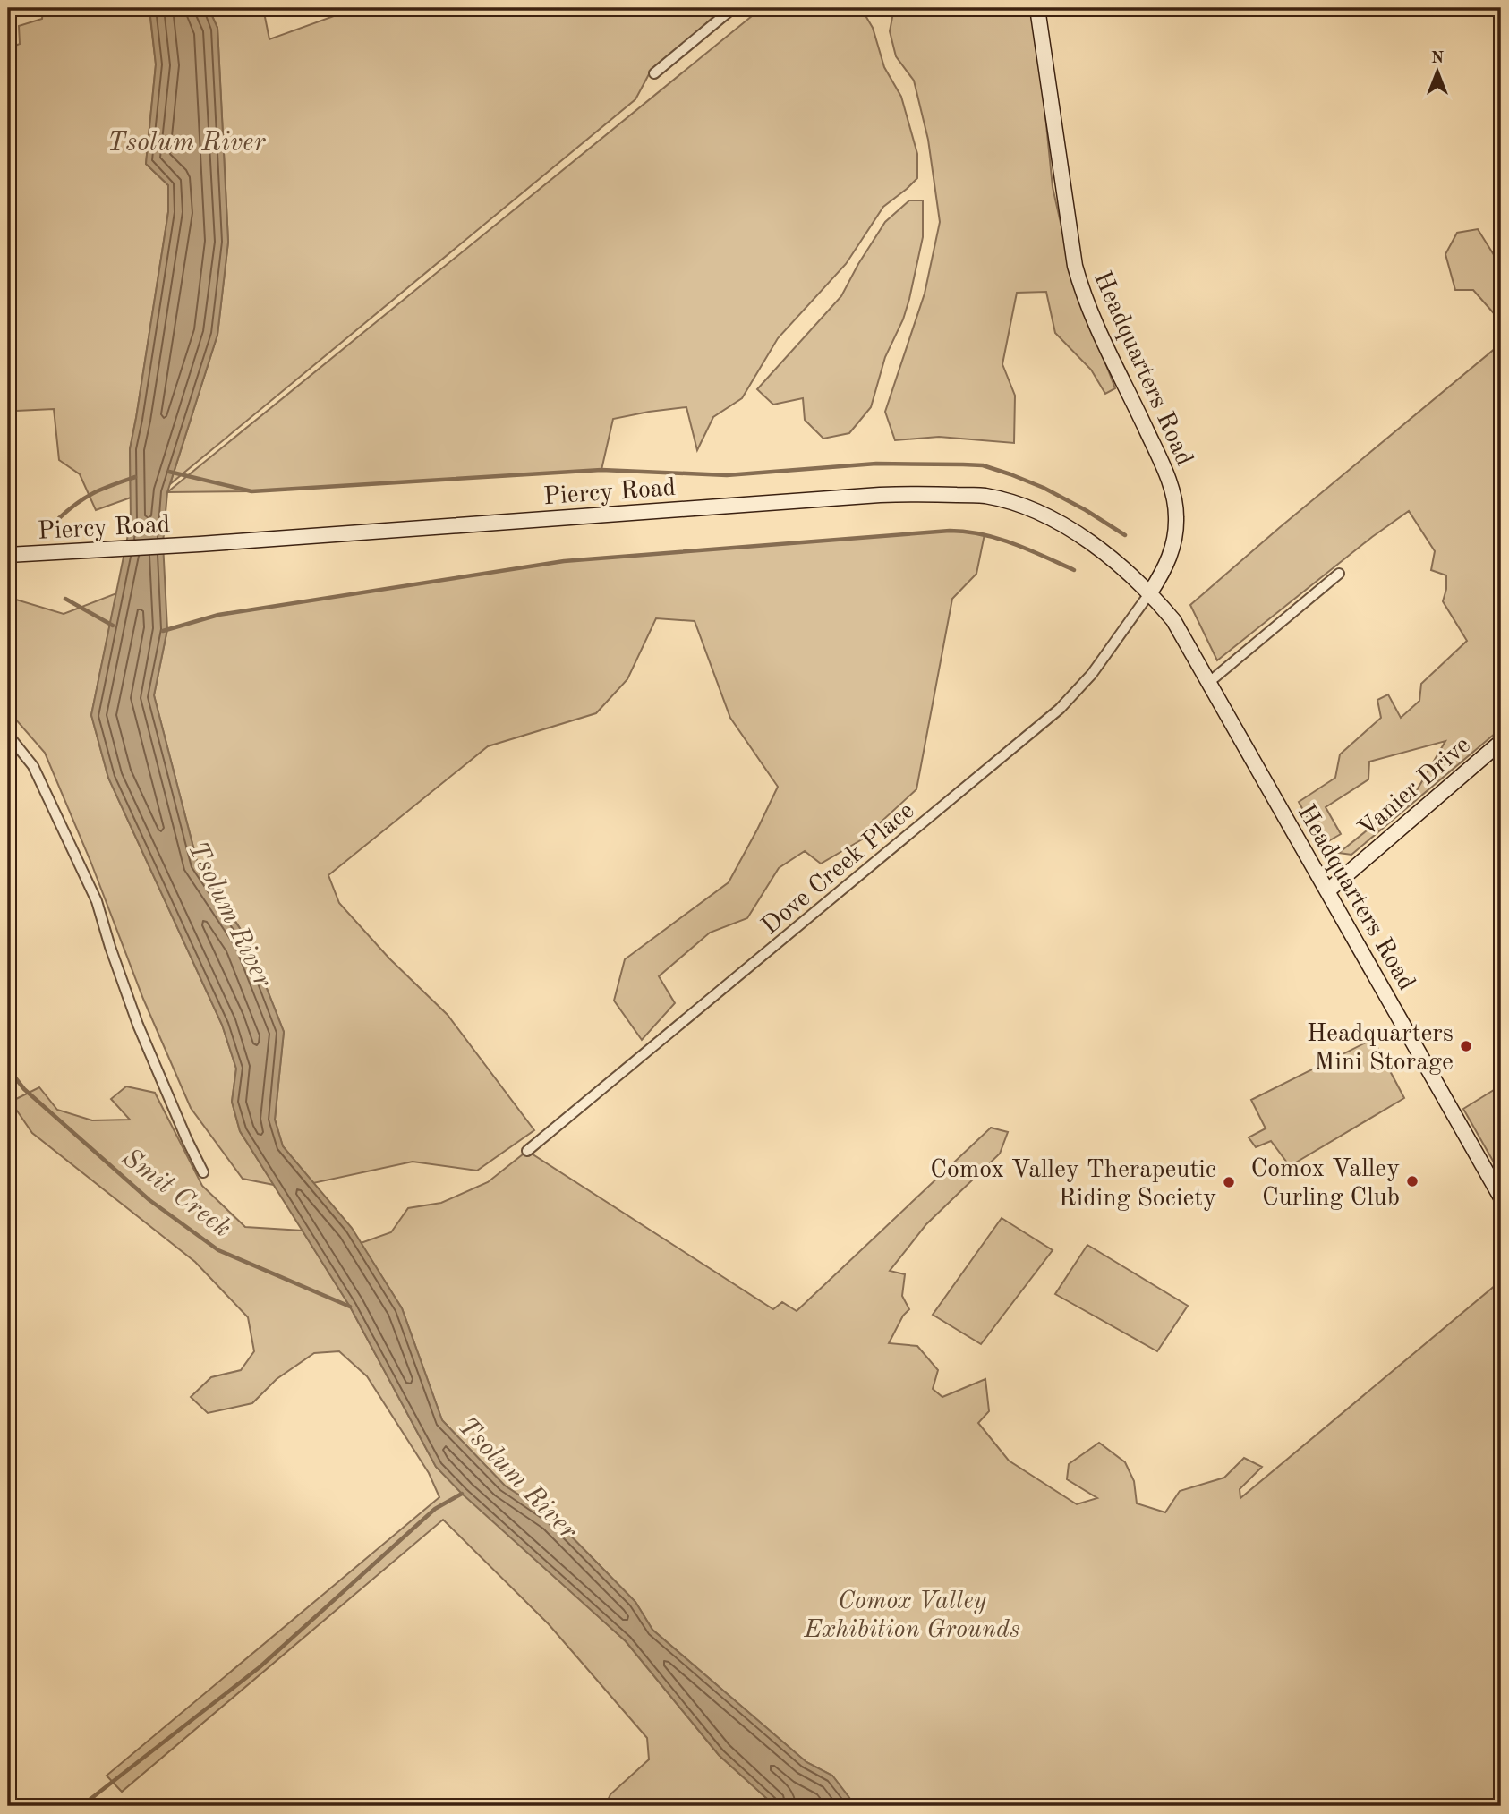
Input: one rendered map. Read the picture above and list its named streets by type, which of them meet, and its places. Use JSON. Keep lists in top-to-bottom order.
{
  "streets": {
    "main road": ["Headquarters Road", "Piercy Road", "Vanier Drive"],
    "street": ["Dove Creek Place"]
  },
  "crossings": [
    ["Headquarters Road", "Piercy Road"],
    ["Headquarters Road", "Vanier Drive"],
    ["Headquarters Road", "Dove Creek Place"],
    ["Piercy Road", "Dove Creek Place"]
  ],
  "water": ["Tsolum River", "Smit Creek"],
  "parks": ["Comox Valley Exhibition Grounds"],
  "places": ["Headquarters Mini Storage", "Comox Valley Curling Club", "Comox Valley Therapeutic Riding Society"],
  "north": "top"
}
